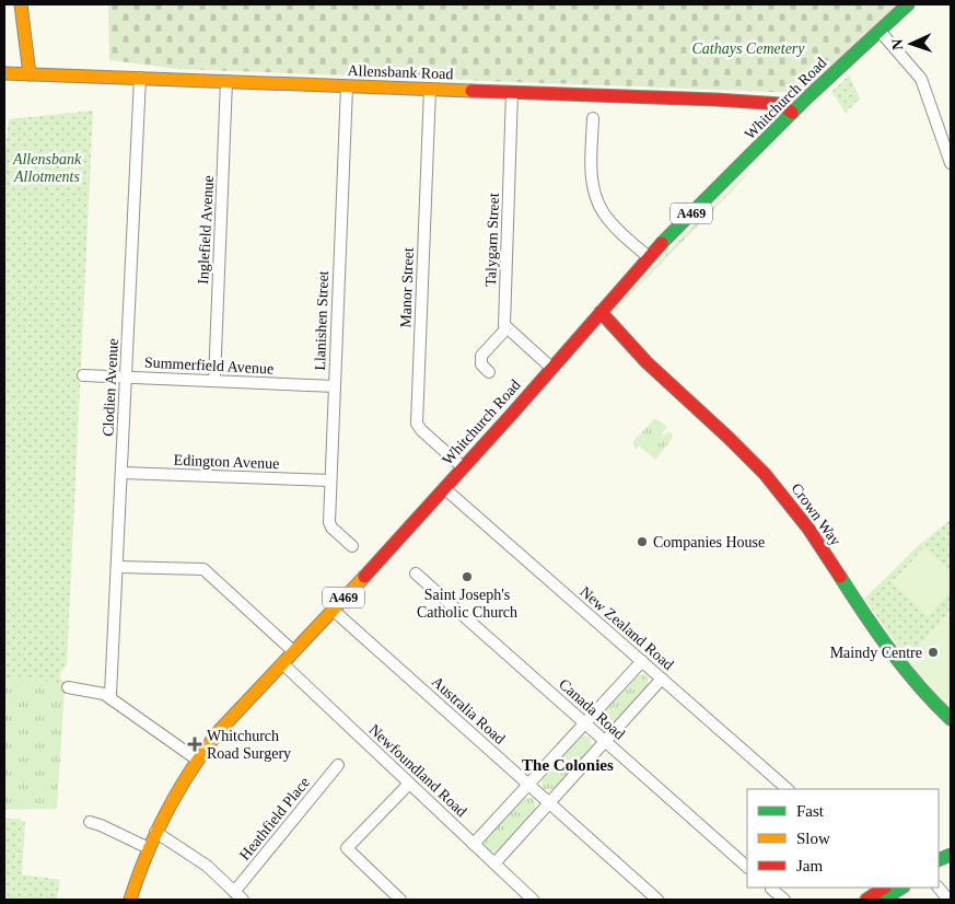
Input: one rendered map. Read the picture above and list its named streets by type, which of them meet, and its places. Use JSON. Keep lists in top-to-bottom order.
{
  "streets": {
    "street": [
      "Allensbank Road",
      "Whitchurch Road",
      "A469",
      "Inglefield Avenue",
      "Talygarn Street",
      "Manor Street",
      "Llanishen Street",
      "Summerfield Avenue",
      "Clodien Avenue",
      "Edington Avenue",
      "Crown Way",
      "New Zealand Road",
      "Canada Road",
      "Australia Road",
      "Newfoundland Road",
      "Heathfield Place"
    ]
  },
  "crossings": [
    ["Allensbank Road", "Whitchurch Road"],
    ["Allensbank Road", "Inglefield Avenue"],
    ["Allensbank Road", "Talygarn Street"],
    ["Allensbank Road", "Manor Street"],
    ["Allensbank Road", "Llanishen Street"],
    ["Allensbank Road", "Clodien Avenue"],
    ["Whitchurch Road", "Manor Street"],
    ["Whitchurch Road", "Crown Way"],
    ["Whitchurch Road", "New Zealand Road"],
    ["Whitchurch Road", "Australia Road"],
    ["Whitchurch Road", "Newfoundland Road"],
    ["Inglefield Avenue", "Summerfield Avenue"],
    ["Llanishen Street", "Summerfield Avenue"],
    ["Llanishen Street", "Edington Avenue"],
    ["Summerfield Avenue", "Clodien Avenue"],
    ["Clodien Avenue", "Edington Avenue"]
  ],
  "districts": ["The Colonies"],
  "parks": ["Cathays Cemetery", "Allensbank Allotments"],
  "places": {
    "other": ["Companies House", "Saint Joseph's Catholic Church", "Maindy Centre"],
    "health": ["Whitchurch Road Surgery"]
  },
  "legend": ["Fast", "Slow", "Jam"],
  "north": "left"
}
